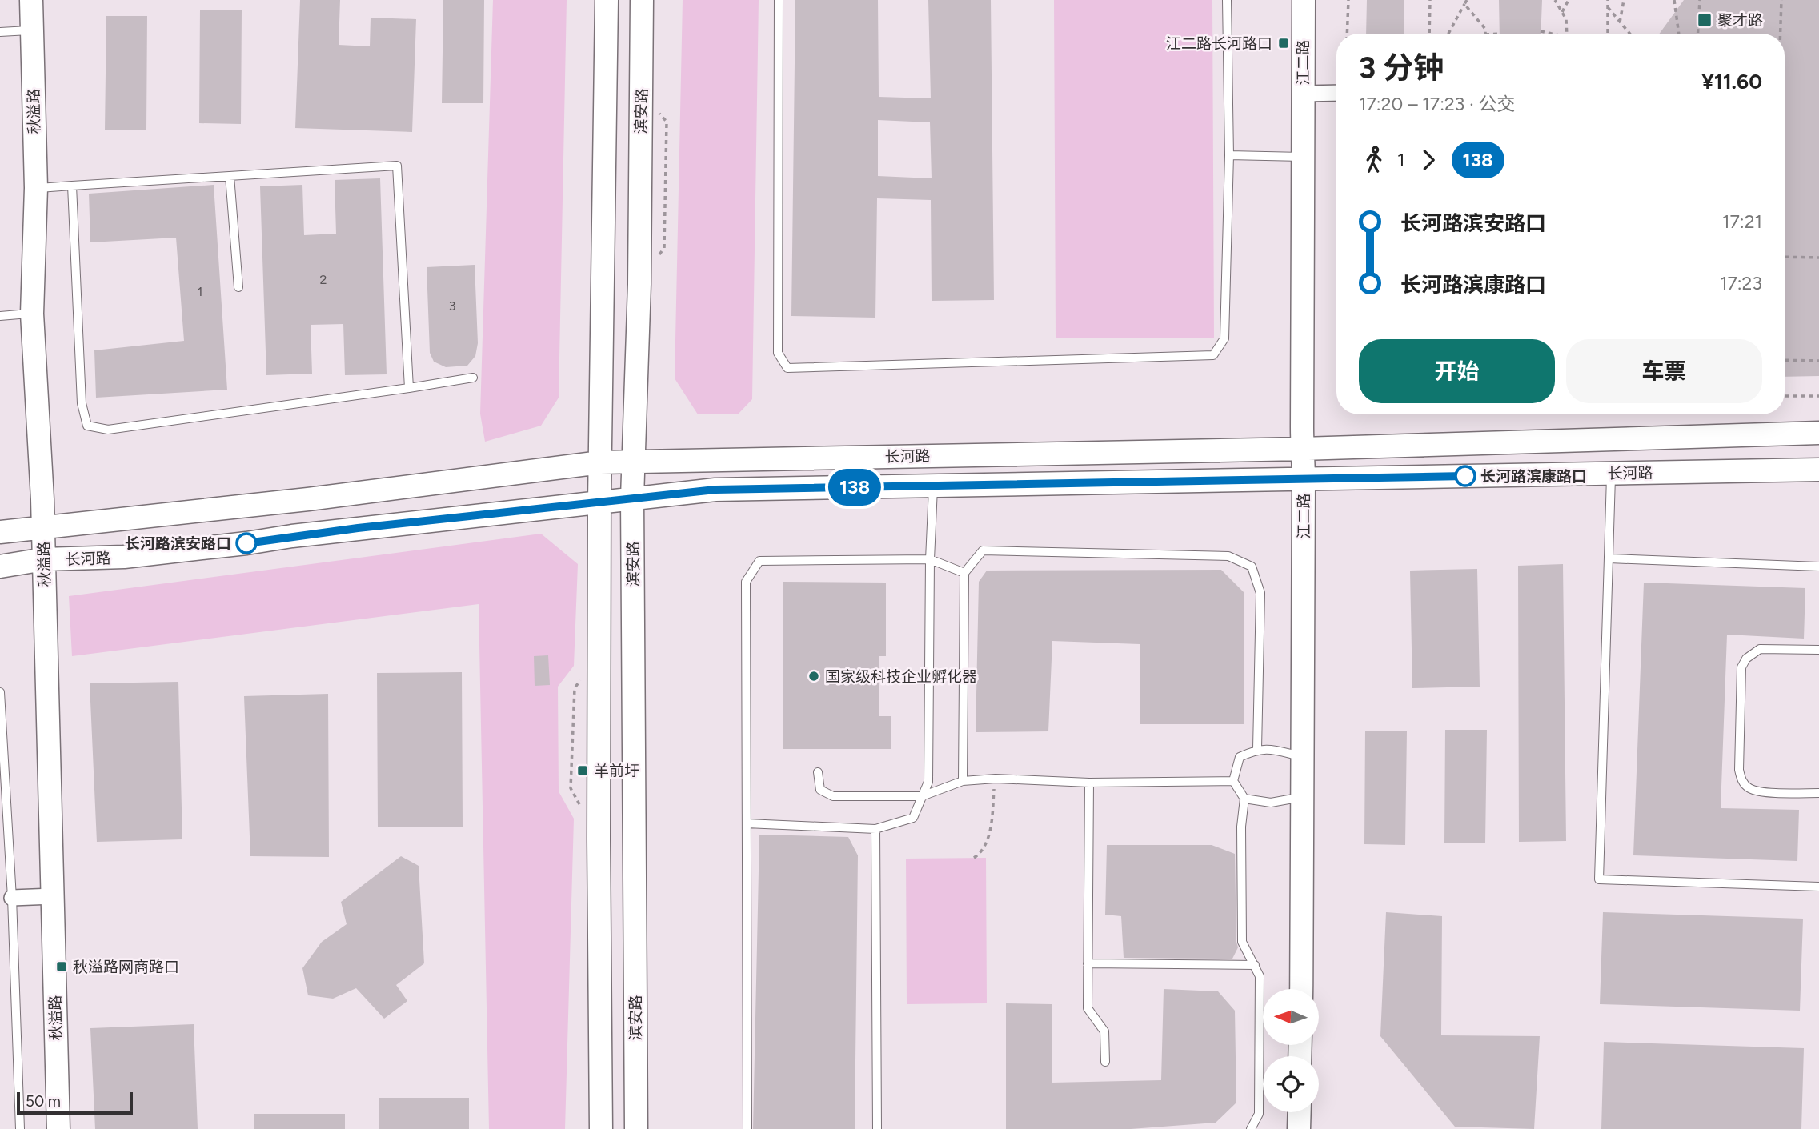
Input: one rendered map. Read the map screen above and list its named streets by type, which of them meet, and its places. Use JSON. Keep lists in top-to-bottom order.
{
  "streets": {
    "main road": [
      "江二路",
      "秋溢路",
      "滨安路",
      "长河路"
    ]
  },
  "crossings": [
    ["江二路", "长河路"],
    ["秋溢路", "长河路"],
    ["滨安路", "长河路"]
  ],
  "places": {
    "transit": [
      "聚才路",
      "江二路长河路口",
      "羊前圩",
      "秋溢路网商路口"
    ],
    "other": ["长河路滨康路口", "长河路滨安路口", "国家级科技企业孵化器"]
  },
  "lines": ["bus line 138"],
  "house_numbers": ["2", "1", "3"],
  "scale_bar": "50 m",
  "north": "left",
  "page": {
    "on_map": "138",
    "heading": ["3 分钟", "17:20 – 17:23 · 公交", "¥11.60"],
    "legs": ["1", "138"],
    "list": [
      {
        "name": "长河路滨安路口",
        "value": "17:21"
      },
      {
        "name": "长河路滨康路口",
        "value": "17:23"
      }
    ],
    "buttons": ["开始", "车票"],
    "scale": "50 m"
  }
}
